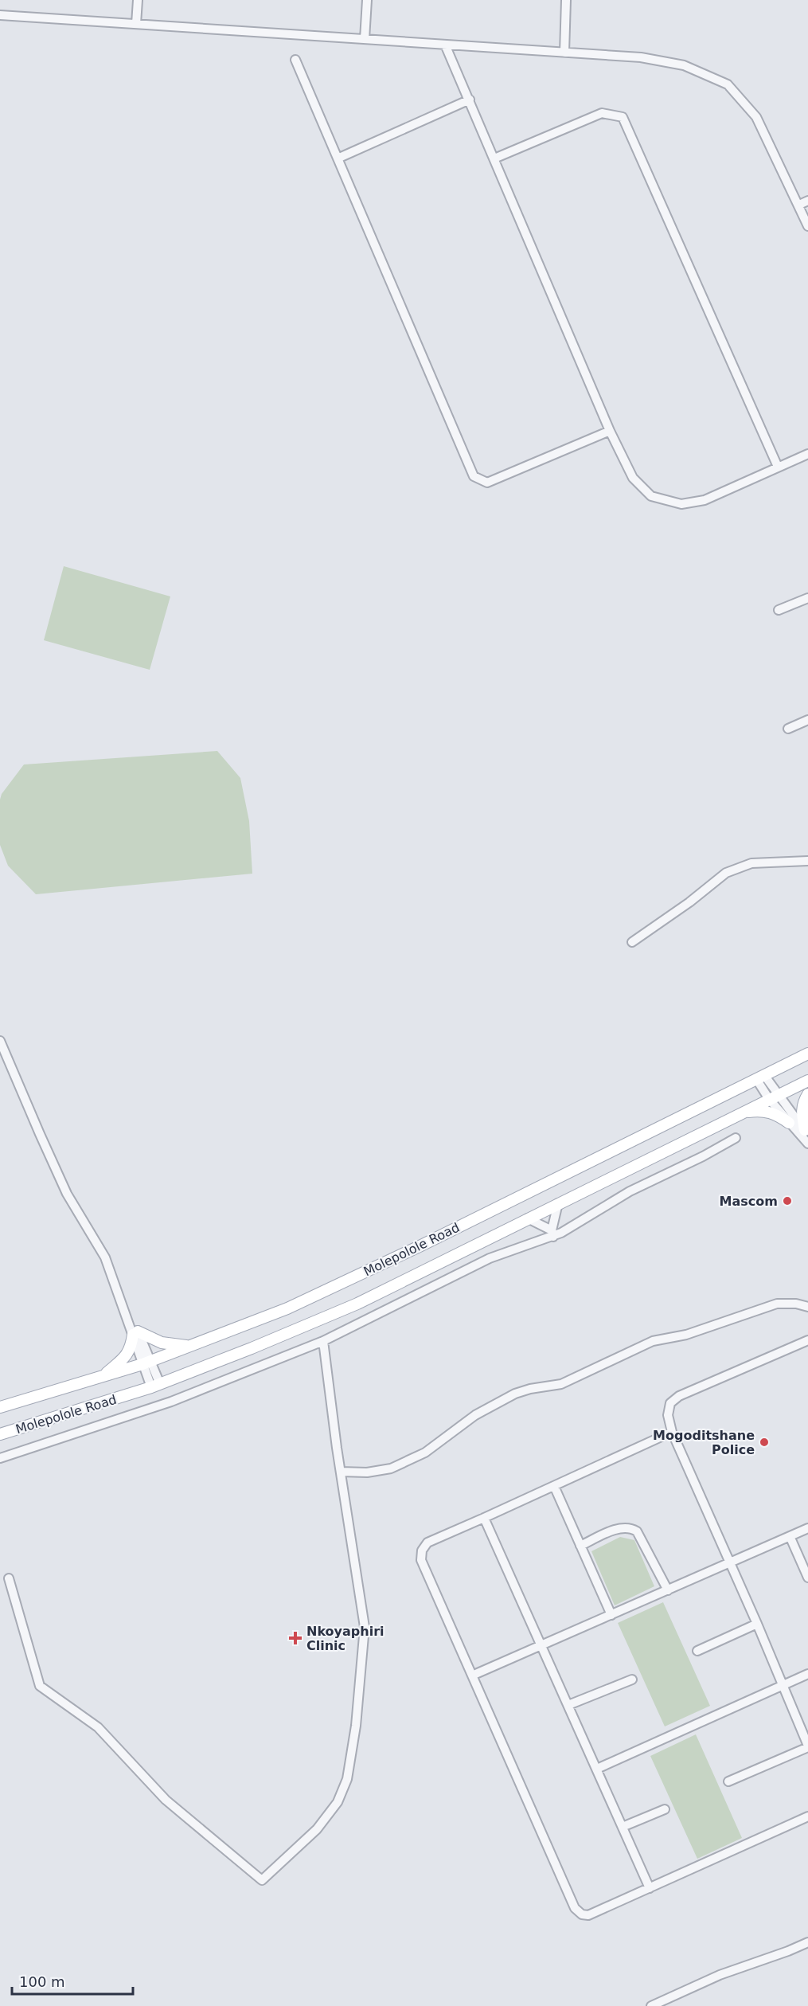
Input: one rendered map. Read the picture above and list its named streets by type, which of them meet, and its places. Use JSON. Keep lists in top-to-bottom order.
{
  "streets": {
    "main road": ["Molepolole Road"]
  },
  "places": {
    "other": ["Mascom", "Mogoditshane Police"],
    "health": ["Nkoyaphiri Clinic"]
  },
  "scale_bar": "100 m"
}
